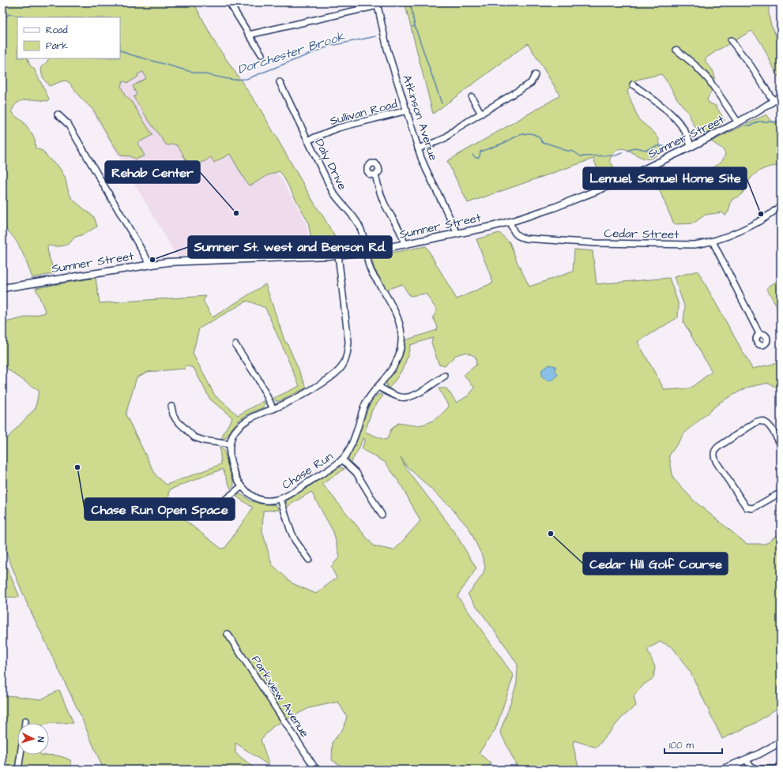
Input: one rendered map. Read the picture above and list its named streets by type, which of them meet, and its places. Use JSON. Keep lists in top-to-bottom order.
{
  "streets": {
    "main road": ["Sumner Street"],
    "street": [
      "Sullivan Road",
      "Atkinson Avenue",
      "Daly Drive",
      "Cedar Street",
      "Chase Run",
      "Parkview Avenue"
    ]
  },
  "crossings": [
    ["Sullivan Road", "Atkinson Avenue"],
    ["Sullivan Road", "Daly Drive"],
    ["Atkinson Avenue", "Sumner Street"],
    ["Sumner Street", "Daly Drive"],
    ["Sumner Street", "Cedar Street"],
    ["Sumner Street", "Chase Run"],
    ["Daly Drive", "Chase Run"]
  ],
  "water": ["Dorchester Brook"],
  "places": [
    "Rehab Center",
    "Lemuel, Samuel Home Site",
    "Sumner St. west and Benson Rd.",
    "Chase Run Open Space",
    "Cedar Hill Golf Course"
  ],
  "legend": ["Road", "Park"],
  "scale_bar": "100 m",
  "north": "right"
}
